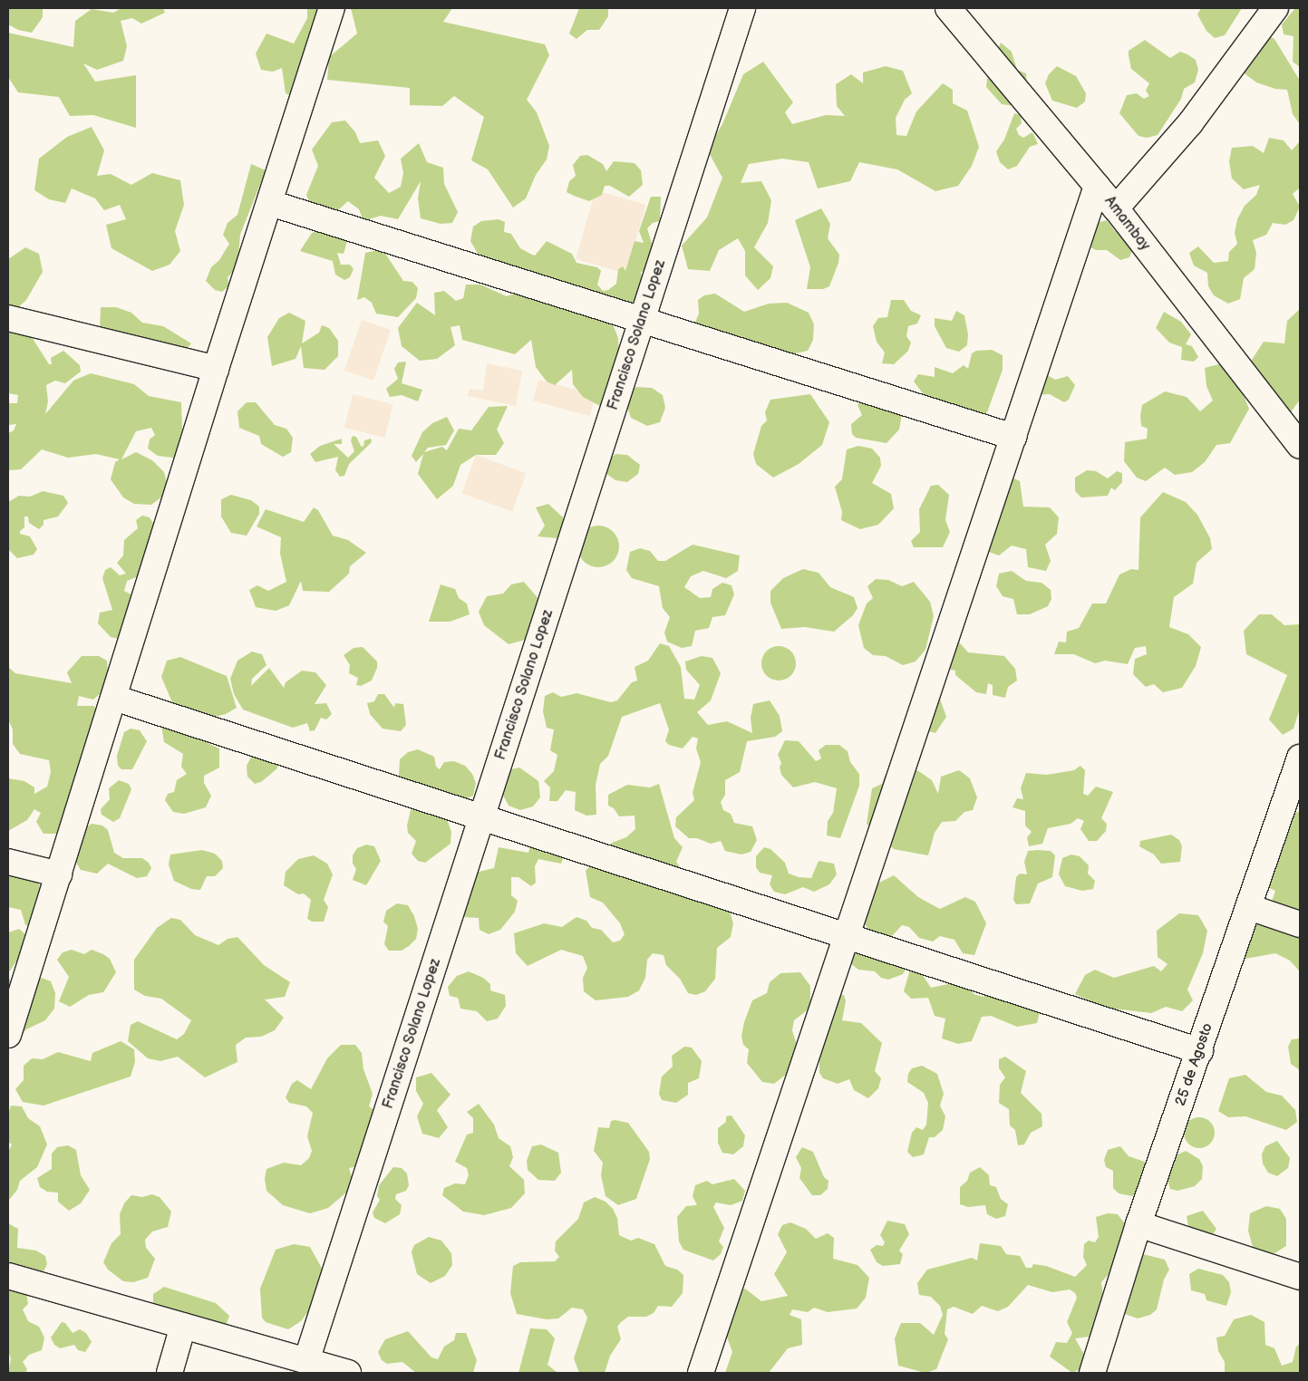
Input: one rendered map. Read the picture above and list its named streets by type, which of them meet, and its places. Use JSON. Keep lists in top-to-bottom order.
{
  "streets": {
    "street": ["Amambay", "Francisco Solano Lopez", "25 de Agosto"]
  }
}
